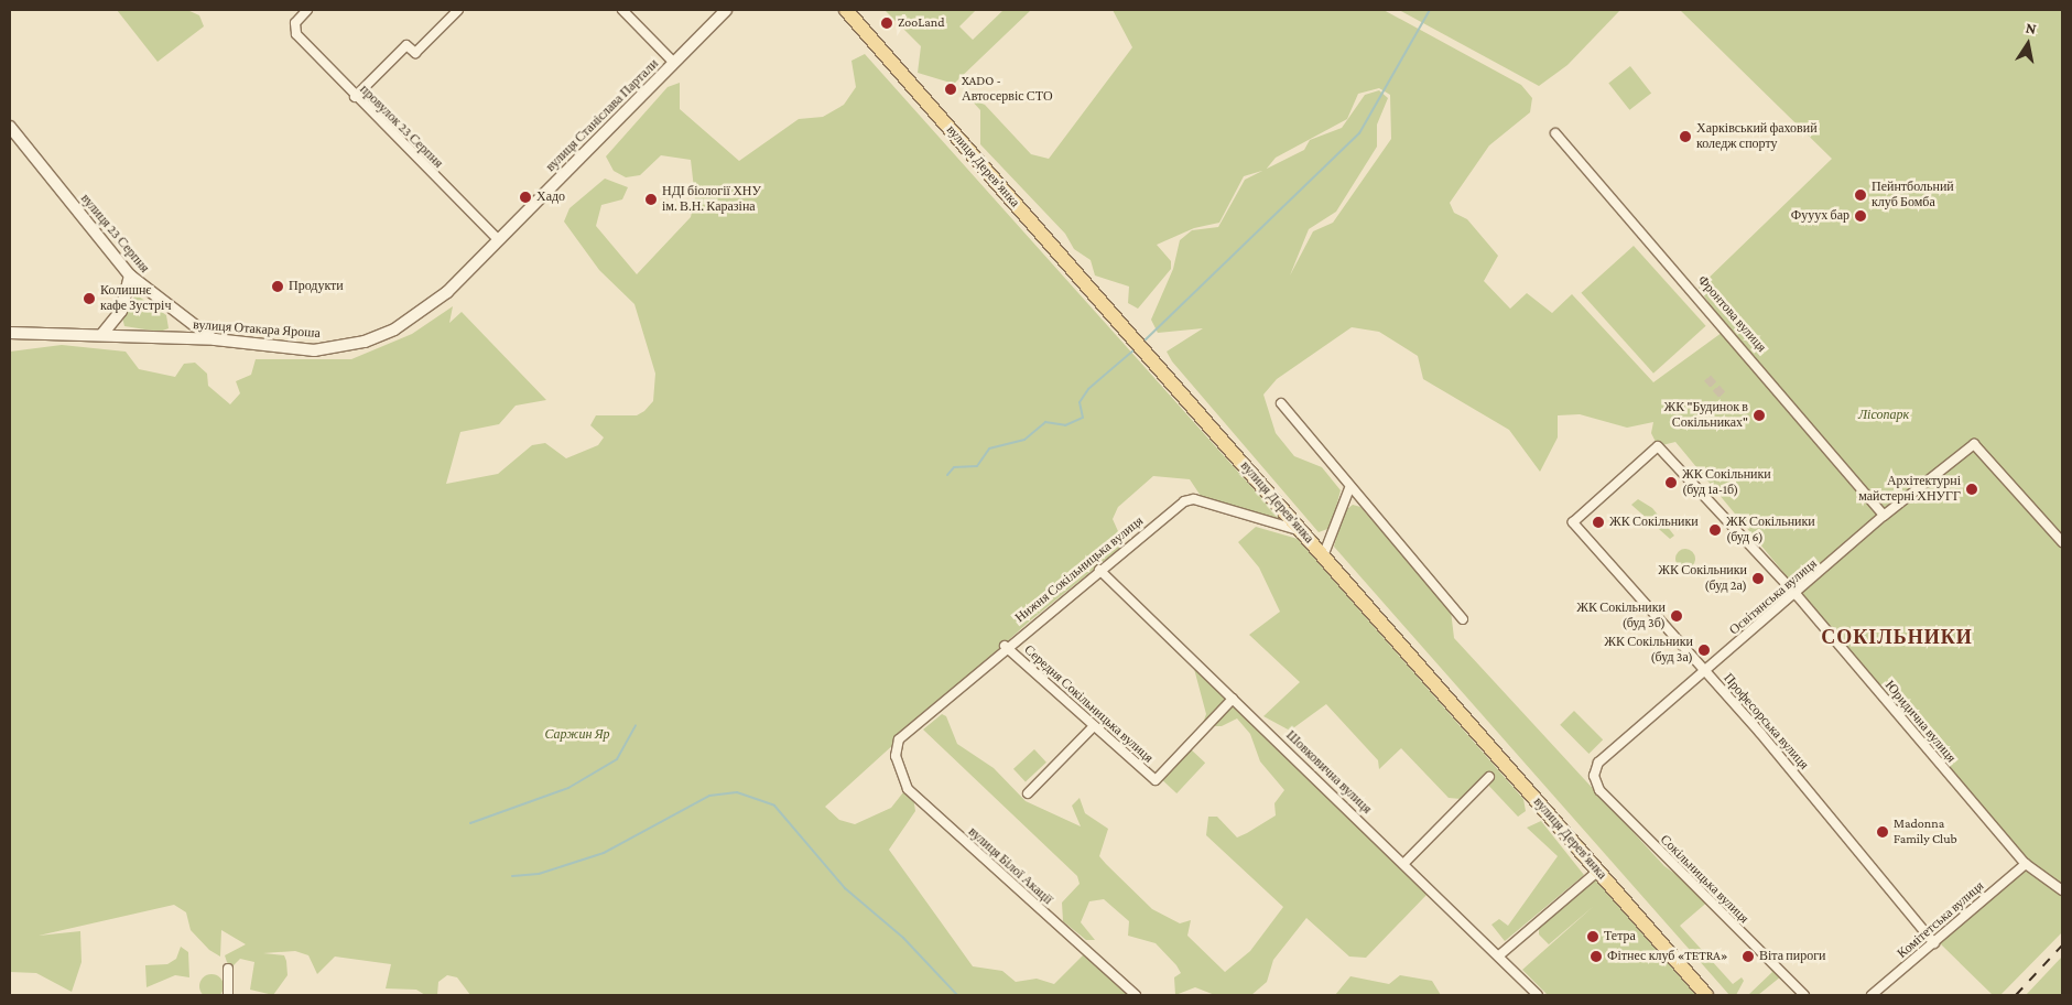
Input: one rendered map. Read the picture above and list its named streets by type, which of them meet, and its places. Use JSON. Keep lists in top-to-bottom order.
{
  "streets": {
    "main road": ["вулиця Дерев’янка"],
    "street": [
      "вулиця Станіслава Партали",
      "провулок 23 Серпня",
      "вулиця 23 Серпня",
      "Фронтова вулиця",
      "вулиця Отакара Яроша",
      "Нижня Сокільницька вулиця",
      "Освітянська вулиця",
      "Середня Сокільницька вулиця",
      "Професорська вулиця",
      "Юридична вулиця",
      "Шовковична вулиця",
      "вулиця Білої Акації",
      "Сокільницька вулиця",
      "Комітетська вулиця"
    ]
  },
  "crossings": [
    ["вулиця Станіслава Партали", "провулок 23 Серпня"],
    ["вулиця Станіслава Партали", "вулиця Отакара Яроша"],
    ["провулок 23 Серпня", "вулиця Отакара Яроша"],
    ["вулиця Дерев’янка", "Нижня Сокільницька вулиця"],
    ["вулиця 23 Серпня", "вулиця Отакара Яроша"],
    ["Фронтова вулиця", "Освітянська вулиця"],
    ["Нижня Сокільницька вулиця", "Середня Сокільницька вулиця"],
    ["Нижня Сокільницька вулиця", "Шовковична вулиця"],
    ["Нижня Сокільницька вулиця", "вулиця Білої Акації"],
    ["Освітянська вулиця", "Професорська вулиця"],
    ["Освітянська вулиця", "Юридична вулиця"],
    ["Освітянська вулиця", "Сокільницька вулиця"],
    ["Середня Сокільницька вулиця", "Шовковична вулиця"],
    ["Професорська вулиця", "Юридична вулиця"],
    ["Професорська вулиця", "Комітетська вулиця"],
    ["Юридична вулиця", "Комітетська вулиця"]
  ],
  "districts": ["СОКІЛЬНИКИ"],
  "parks": ["Лісопарк", "Саржин Яр"],
  "places": [
    "ZooLand",
    "XADO - Автосервіс СТО",
    "Харківський фаховий коледж спорту",
    "Пейнтбольний клуб Бомба",
    "Хадо",
    "НДІ біології ХНУ ім. В.Н. Каразіна",
    "Фууух бар",
    "Продукти",
    "Колишнє кафе Зустріч",
    "ЖК \"Будинок в Сокільниках\"",
    "ЖК Сокільники (буд 1а-1б)",
    "Архітектурні майстерні ХНУГГ",
    "ЖК Сокільники",
    "ЖК Сокільники (буд 6)",
    "ЖК Сокільники (буд 2а)",
    "ЖК Сокільники (буд 3б)",
    "ЖК Сокільники (буд 3а)",
    "Madonna Family Club",
    "Тетра",
    "Фітнес клуб «TETRA»",
    "Віта пироги"
  ],
  "north": "top"
}
